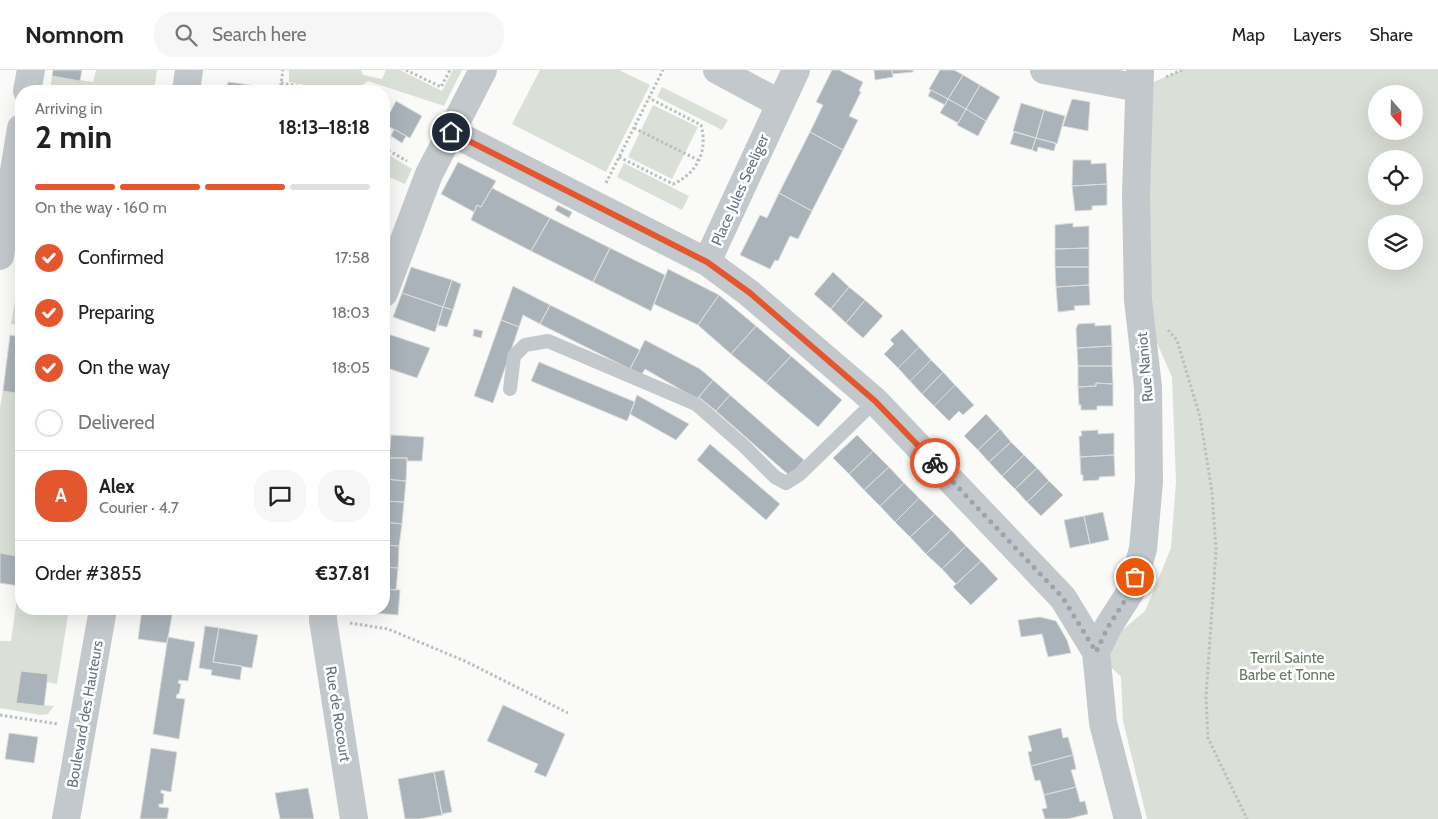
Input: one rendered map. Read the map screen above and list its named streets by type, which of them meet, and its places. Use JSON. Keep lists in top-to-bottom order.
{
  "streets": {
    "street": [
      "Place Jules Seeliger",
      "Rue Naniot",
      "Boulevard des Hauteurs",
      "Rue de Rocourt"
    ]
  },
  "parks": ["Terril Sainte Barbe et Tonne"],
  "north": "bottom",
  "page": {
    "header": "Nomnom",
    "search": "Search here",
    "nav": ["Map", "Layers", "Share"],
    "heading": ["2 min", "Arriving in", "18:13–18:18"],
    "panel": [
      "Alex",
      "Courier · 4.7",
      "Order #3855",
      "€37.81"
    ],
    "bar": "On the way · 160 m",
    "list": [
      ["Confirmed", "17:58"],
      ["Preparing", "18:03"],
      ["On the way", "18:05"],
      "Delivered"
    ],
    "round": "A"
  }
}
